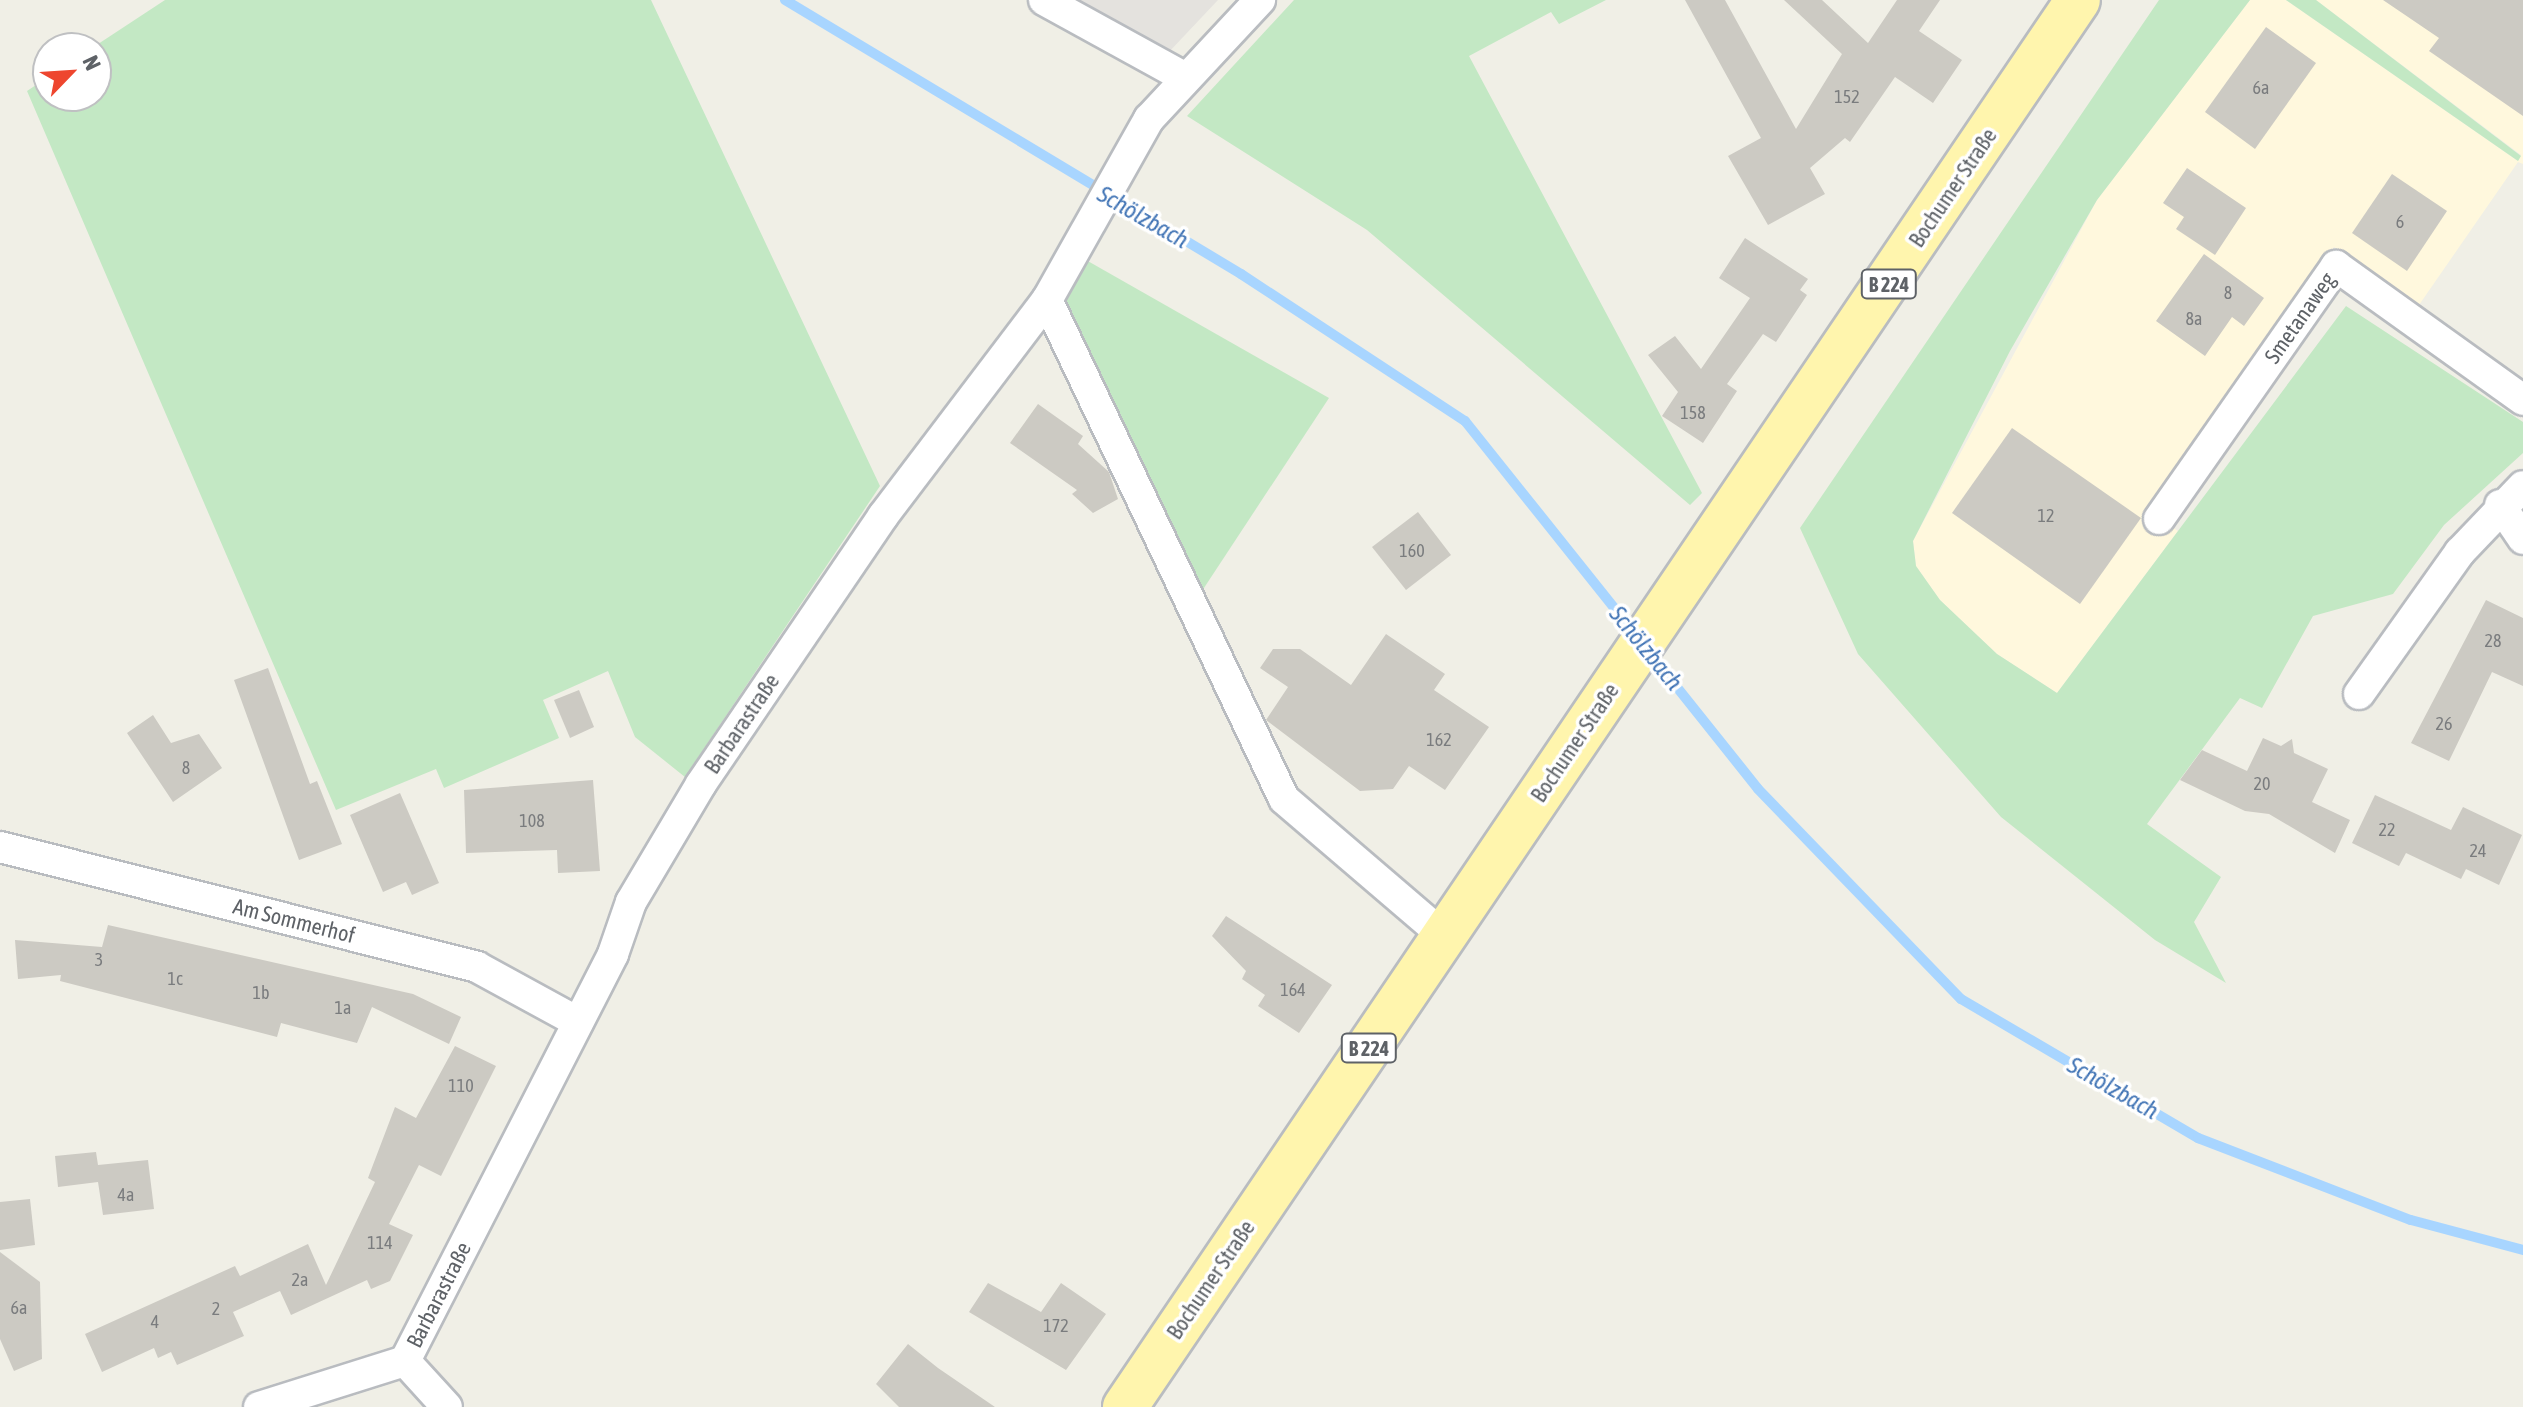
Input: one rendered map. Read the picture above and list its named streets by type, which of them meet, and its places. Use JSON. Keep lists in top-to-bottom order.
{
  "streets": {
    "main road": ["Bochumer Straße", "B 224"],
    "street": ["Smetanaweg", "Barbarastraße", "Am Sommerhof"]
  },
  "crossings": [
    ["Barbarastraße", "Am Sommerhof"]
  ],
  "water": ["Schölzbach"],
  "house_numbers": [
    "6a",
    "152",
    "6",
    "8",
    "8a",
    "158",
    "12",
    "160",
    "28",
    "26",
    "162",
    "8",
    "20",
    "108",
    "22",
    "24",
    "3",
    "1c",
    "164",
    "1b",
    "1a",
    "110",
    "4a",
    "114",
    "2a",
    "6a",
    "2",
    "4",
    "172"
  ],
  "north": "top right"
}
